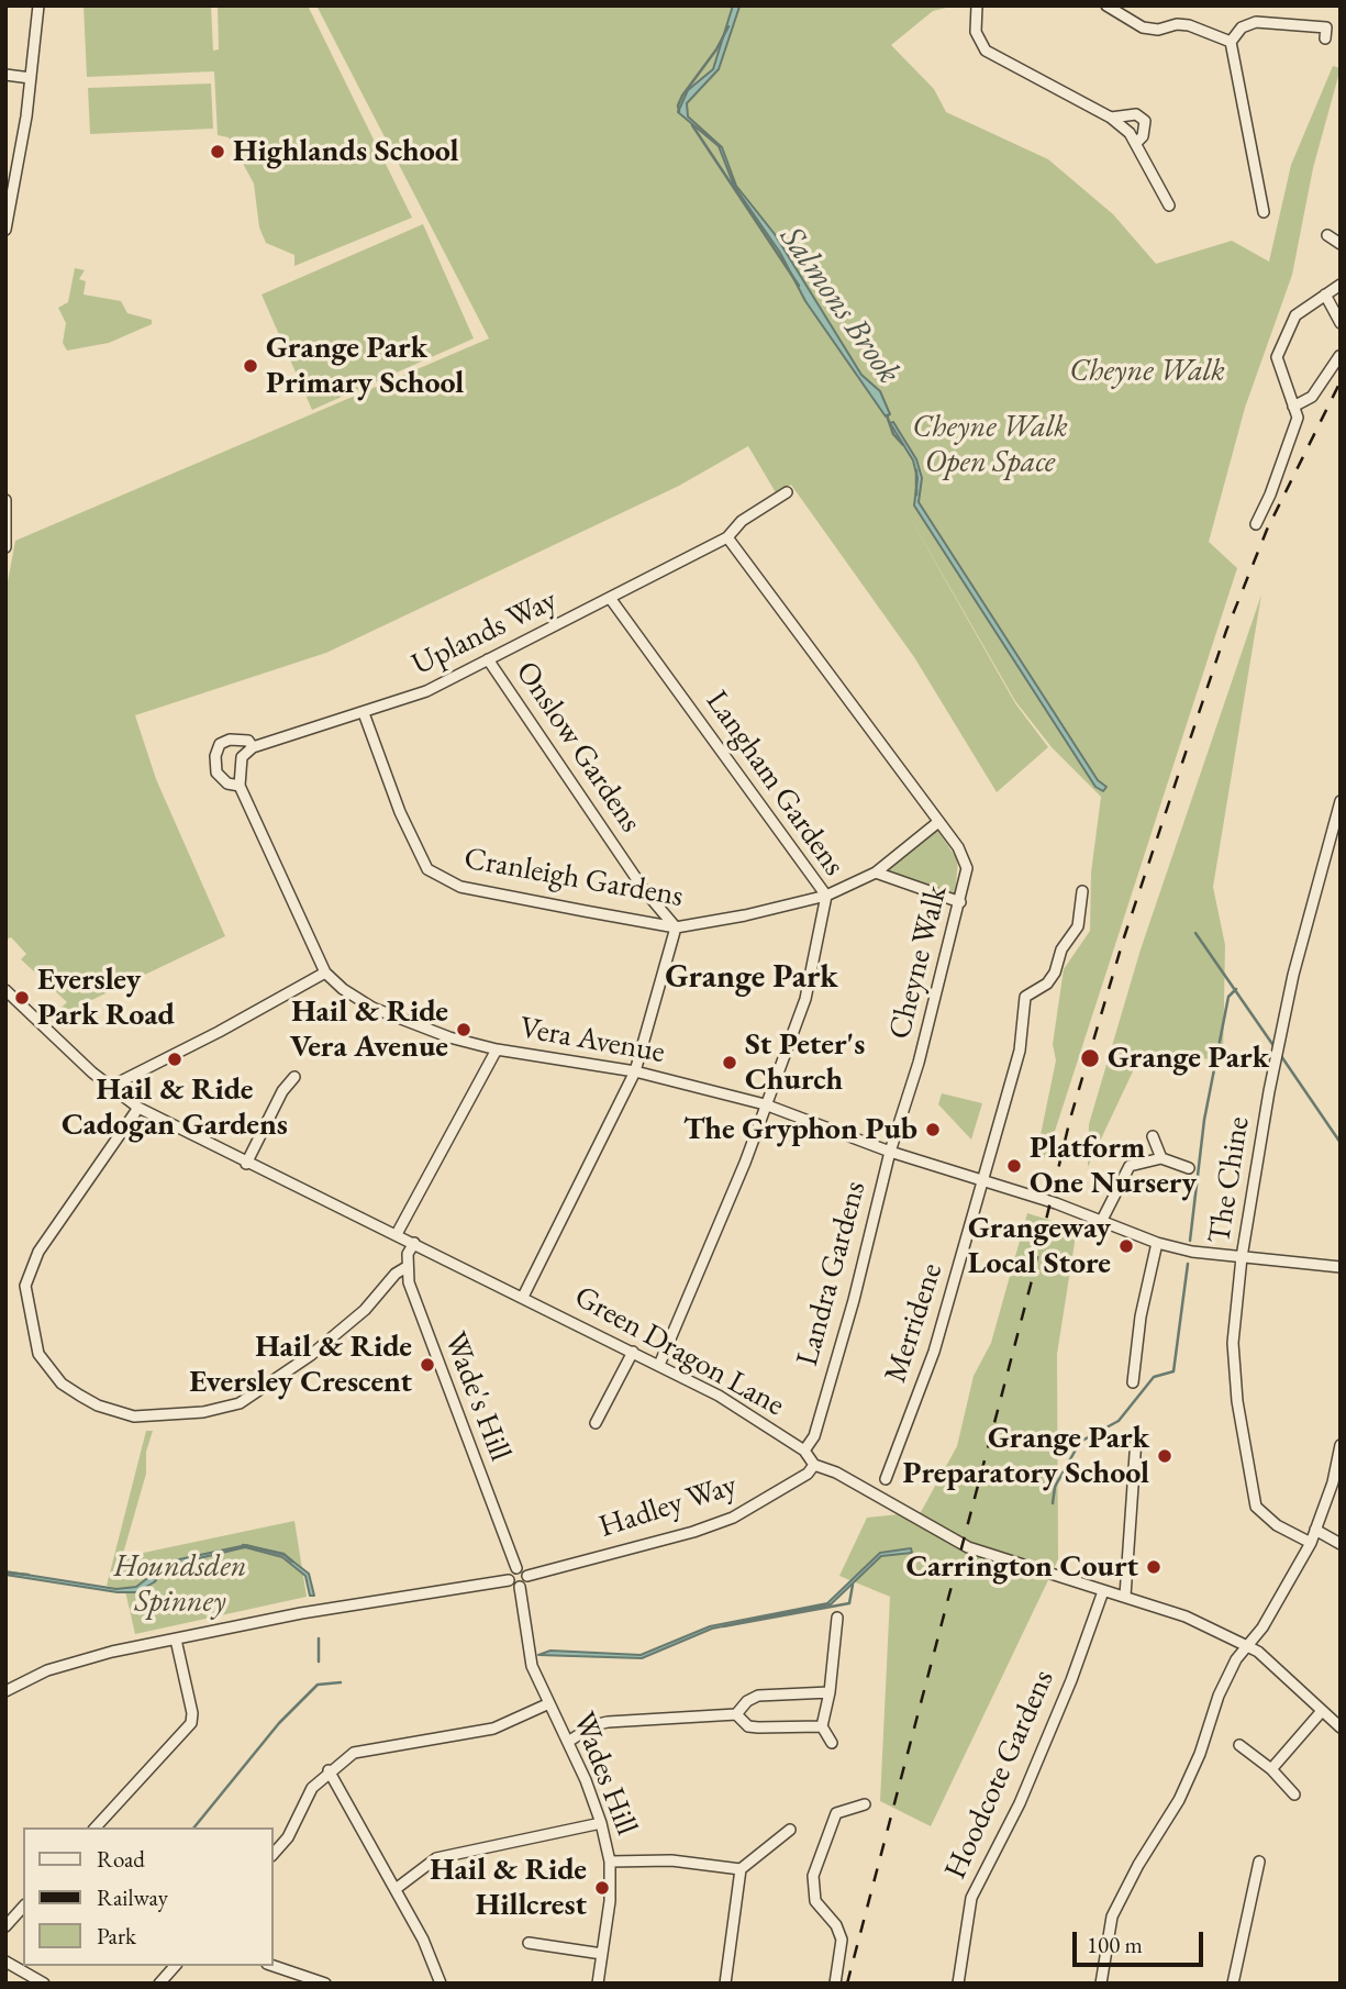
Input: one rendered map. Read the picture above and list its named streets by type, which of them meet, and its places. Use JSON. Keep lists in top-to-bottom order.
{
  "streets": {
    "street": [
      "Uplands Way",
      "Onslow Gardens",
      "Langham Gardens",
      "Cranleigh Gardens",
      "Cheyne Walk",
      "Vera Avenue",
      "The Chine",
      "Landra Gardens",
      "Merridene",
      "Green Dragon Lane",
      "Wade's Hill",
      "Hadley Way",
      "Wades Hill",
      "Hoodcote Gardens"
    ]
  },
  "crossings": [
    ["Uplands Way", "Onslow Gardens"],
    ["Uplands Way", "Langham Gardens"],
    ["Uplands Way", "Cranleigh Gardens"],
    ["Uplands Way", "Cheyne Walk"],
    ["Uplands Way", "Vera Avenue"],
    ["Onslow Gardens", "Cranleigh Gardens"],
    ["Langham Gardens", "Cranleigh Gardens"],
    ["Langham Gardens", "Vera Avenue"],
    ["Langham Gardens", "Green Dragon Lane"],
    ["Cranleigh Gardens", "Cheyne Walk"],
    ["Cheyne Walk", "Vera Avenue"],
    ["Cheyne Walk", "Landra Gardens"],
    ["Vera Avenue", "The Chine"],
    ["Vera Avenue", "Landra Gardens"],
    ["Vera Avenue", "Merridene"],
    ["Landra Gardens", "Green Dragon Lane"],
    ["Green Dragon Lane", "Hadley Way"],
    ["Wade's Hill", "Hadley Way"],
    ["Wade's Hill", "Wades Hill"],
    ["Hadley Way", "Wades Hill"]
  ],
  "districts": ["Grange Park"],
  "water": ["Salmons Brook"],
  "parks": ["Cheyne Walk", "Cheyne Walk Open Space", "Houndsden Spinney"],
  "places": [
    "Highlands School",
    "Grange Park Primary School",
    "Eversley Park Road",
    "Hail & Ride Vera Avenue",
    "Grange Park",
    "Hail & Ride Cadogan Gardens",
    "St Peter's Church",
    "The Gryphon Pub",
    "Platform One Nursery",
    "Grangeway Local Store",
    "Hail & Ride Eversley Crescent",
    "Grange Park Preparatory School",
    "Carrington Court",
    "Hail & Ride Hillcrest"
  ],
  "legend": ["Road", "Railway", "Park"],
  "scale_bar": "100 m"
}
